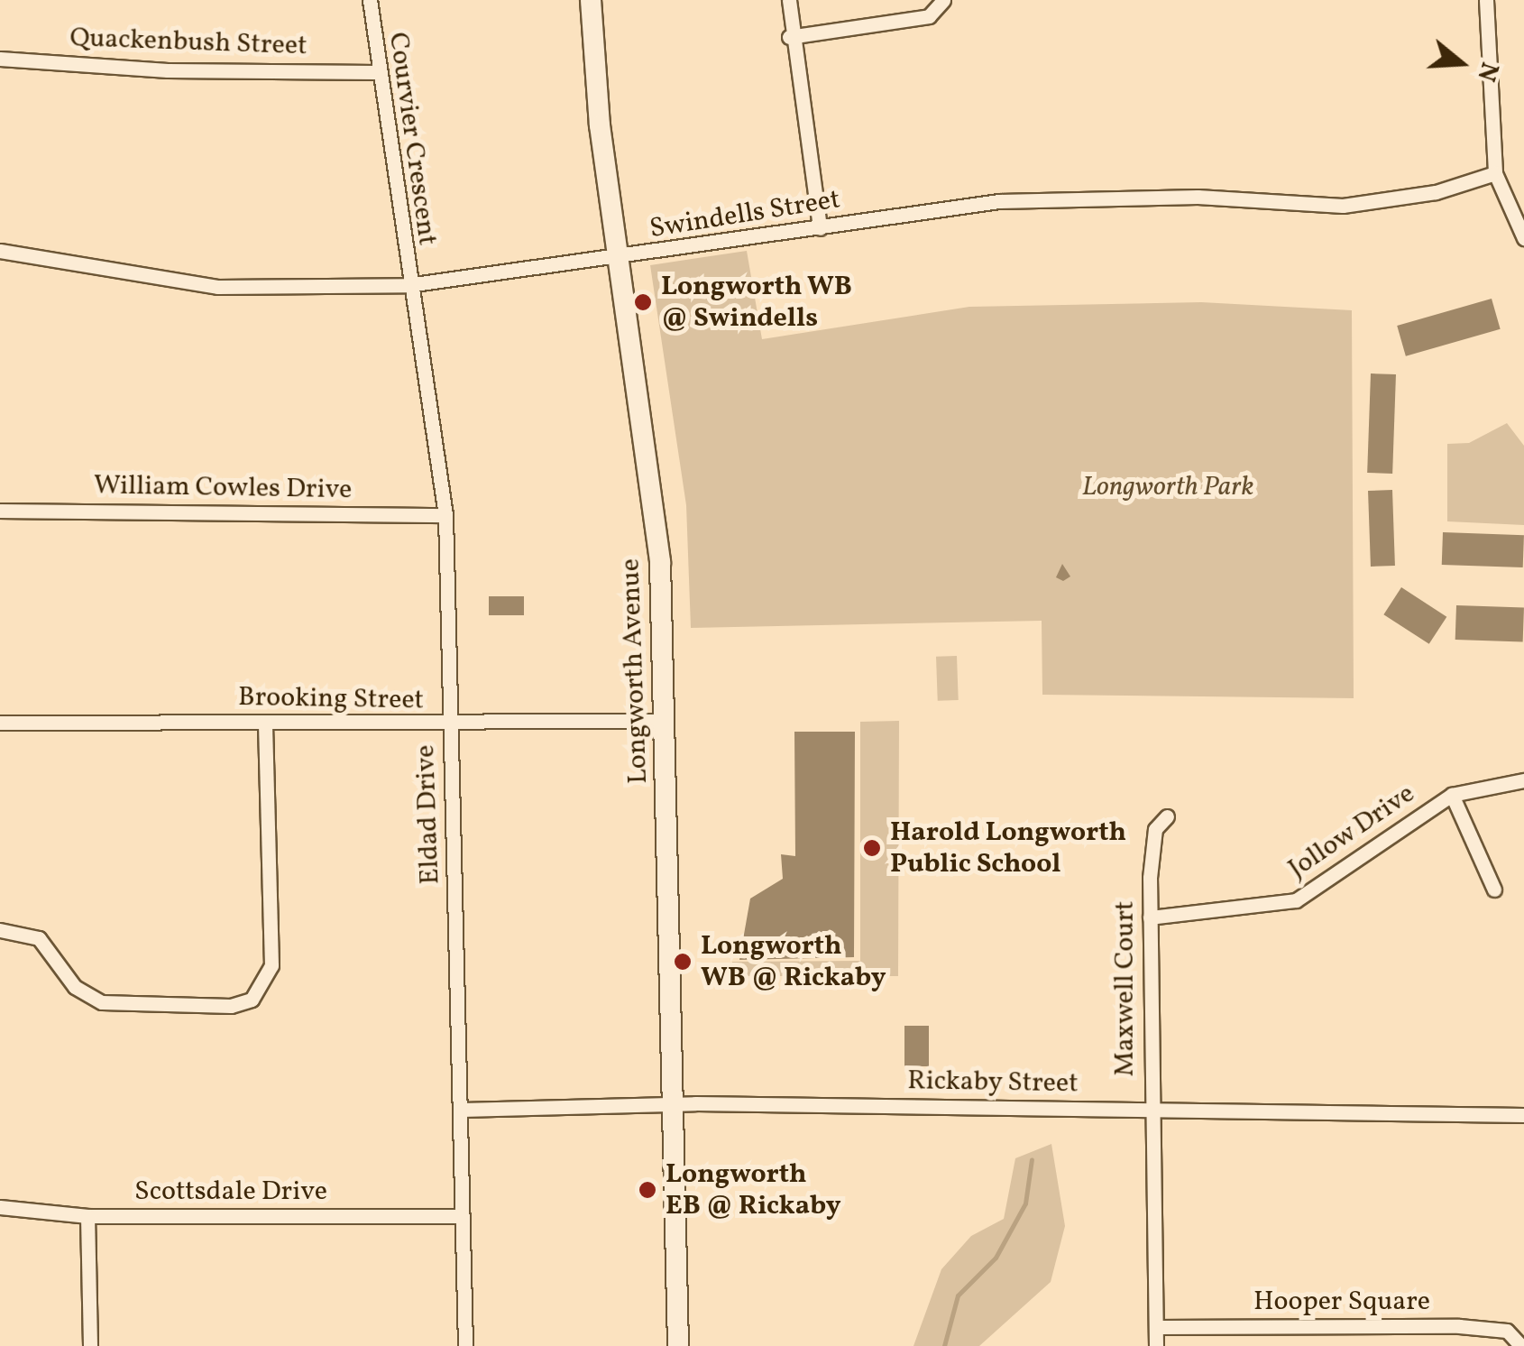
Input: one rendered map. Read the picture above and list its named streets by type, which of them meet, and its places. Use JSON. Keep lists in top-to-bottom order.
{
  "streets": {
    "street": [
      "Quackenbush Street",
      "Courvier Crescent",
      "Swindells Street",
      "William Cowles Drive",
      "Longworth Avenue",
      "Brooking Street",
      "Eldad Drive",
      "Jollow Drive",
      "Maxwell Court",
      "Rickaby Street",
      "Scottsdale Drive",
      "Hooper Square"
    ]
  },
  "crossings": [
    ["Quackenbush Street", "Courvier Crescent"],
    ["Courvier Crescent", "Swindells Street"],
    ["Courvier Crescent", "Eldad Drive"],
    ["Swindells Street", "Longworth Avenue"],
    ["Swindells Street", "Eldad Drive"],
    ["William Cowles Drive", "Eldad Drive"],
    ["Longworth Avenue", "Brooking Street"],
    ["Longworth Avenue", "Rickaby Street"],
    ["Brooking Street", "Eldad Drive"],
    ["Eldad Drive", "Rickaby Street"],
    ["Eldad Drive", "Scottsdale Drive"],
    ["Jollow Drive", "Maxwell Court"],
    ["Maxwell Court", "Rickaby Street"]
  ],
  "parks": ["Longworth Park"],
  "places": [
    "Longworth WB @ Swindells",
    "Harold Longworth Public School",
    "Longworth WB @ Rickaby",
    "Longworth EB @ Rickaby"
  ],
  "north": "right"
}
